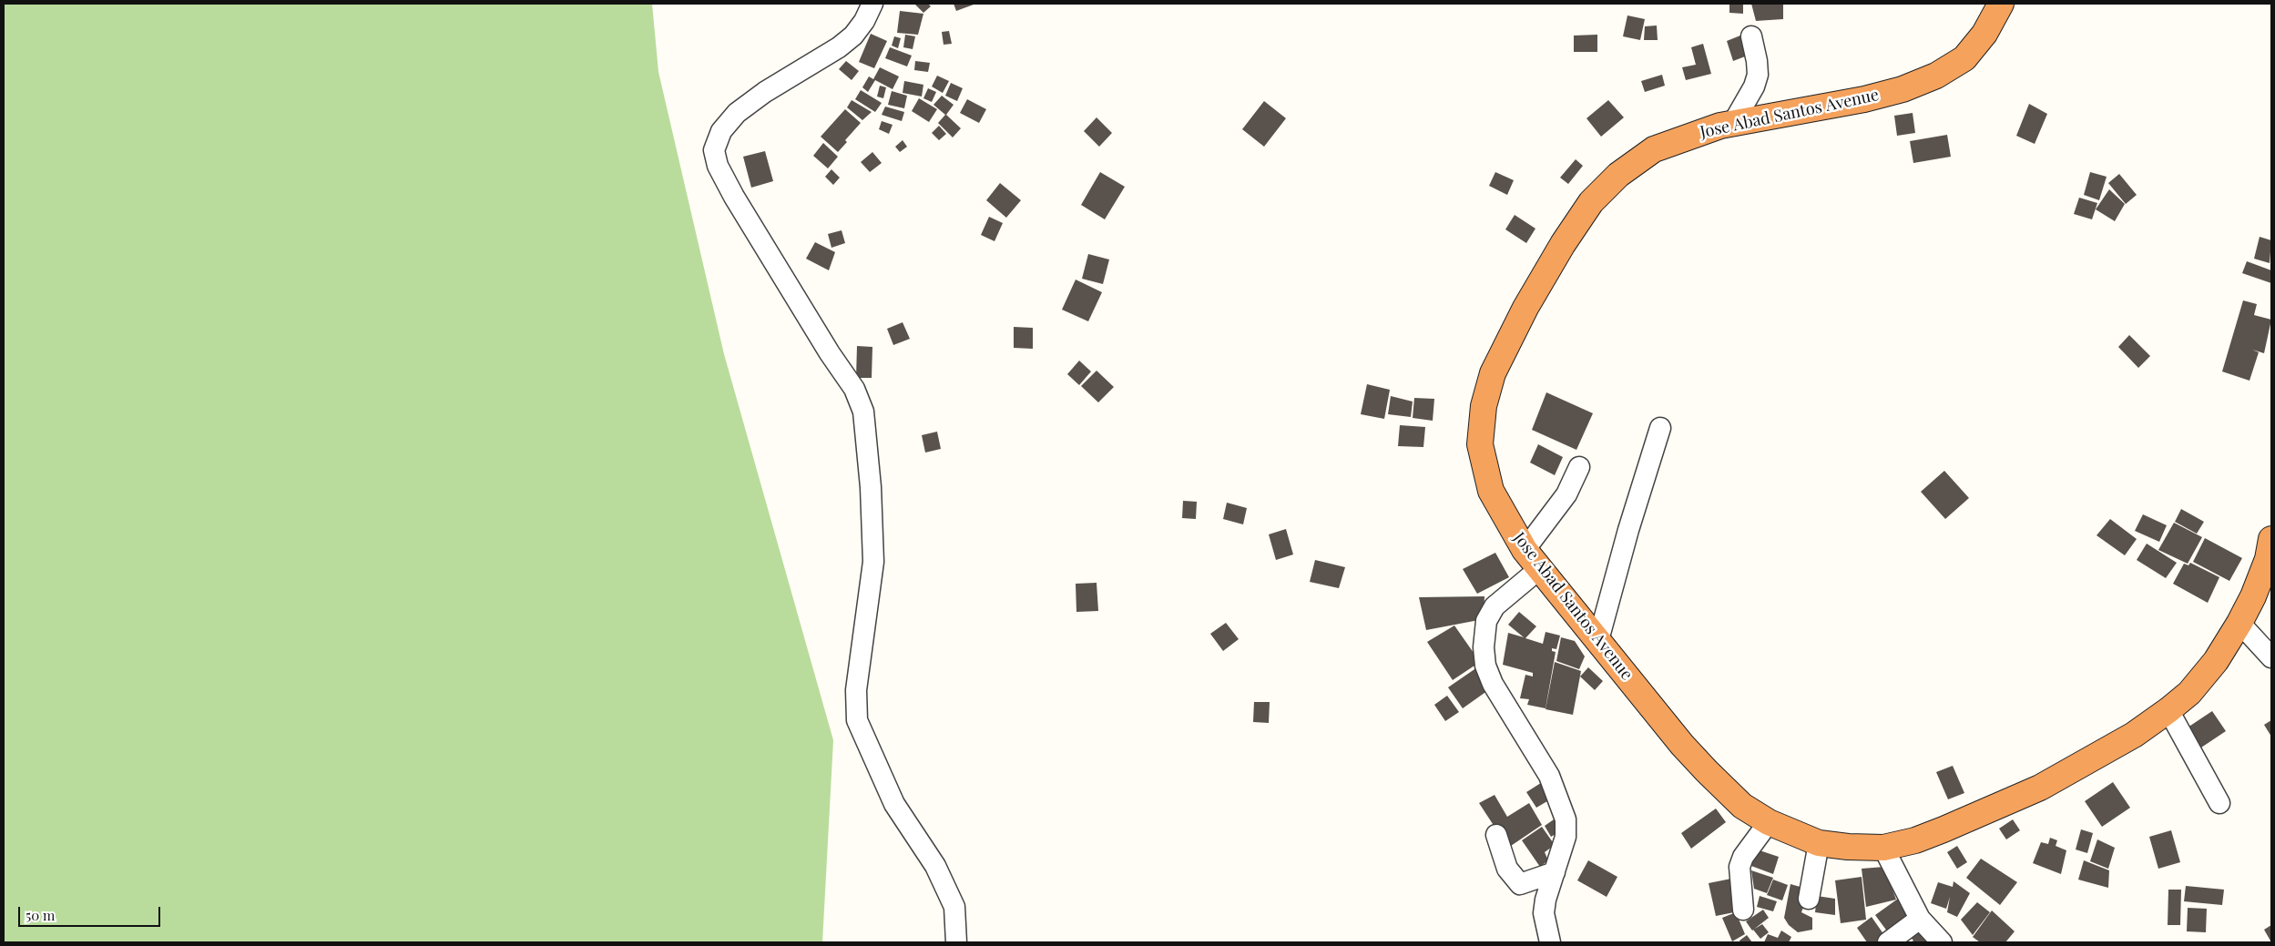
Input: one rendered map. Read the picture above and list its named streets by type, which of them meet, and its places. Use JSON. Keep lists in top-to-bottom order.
{
  "streets": {
    "highway": ["Jose Abad Santos Avenue"]
  },
  "scale_bar": "50 m"
}
